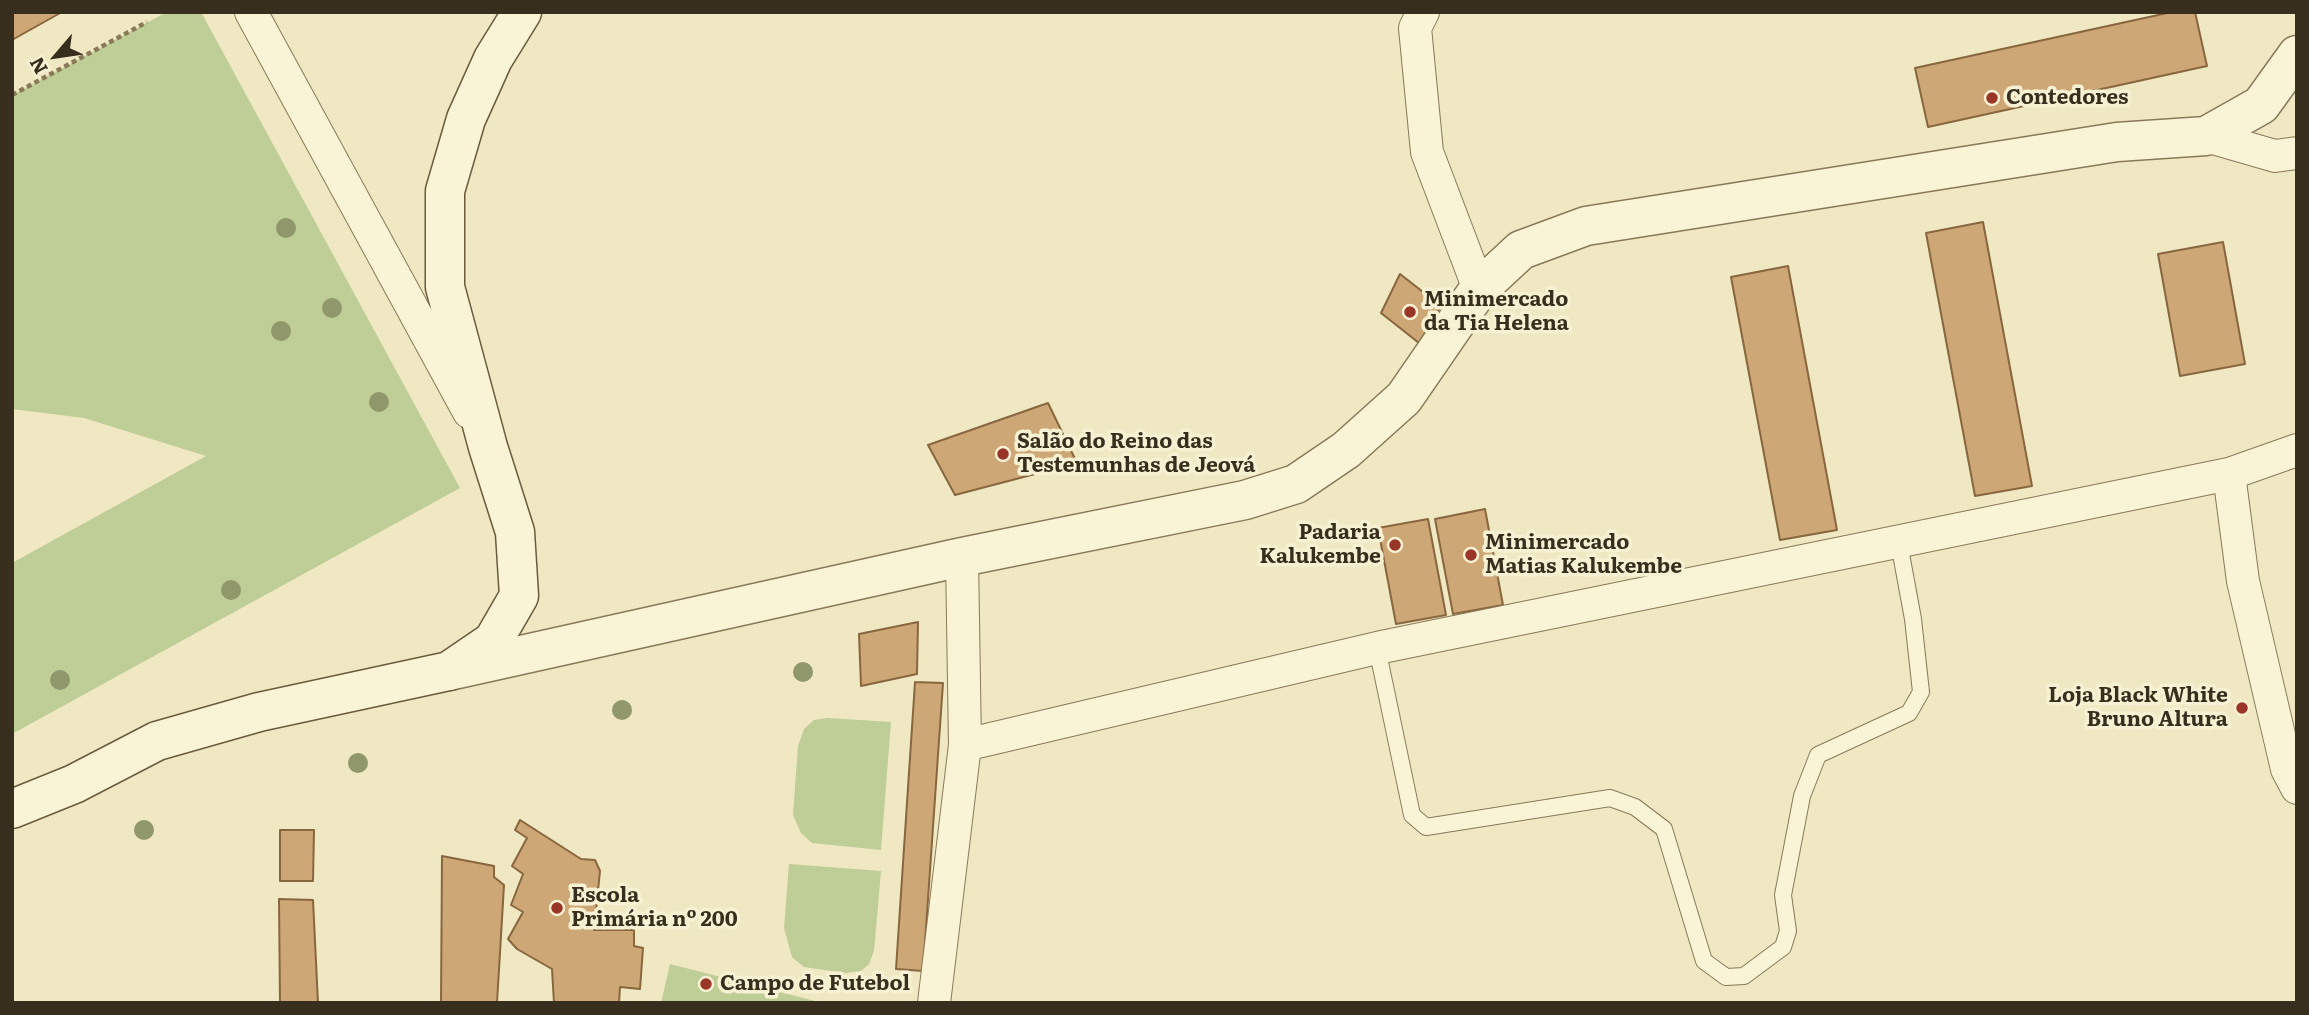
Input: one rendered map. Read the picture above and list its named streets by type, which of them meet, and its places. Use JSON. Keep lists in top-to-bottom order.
{
  "places": [
    "Contedores",
    "Minimercado da Tia Helena",
    "Salão do Reino das Testemunhas de Jeová",
    "Padaria Kalukembe",
    "Minimercado Matias Kalukembe",
    "Loja Black White Bruno Altura",
    "Escola Primária nº 200",
    "Campo de Futebol"
  ],
  "north": "bottom left"
}
